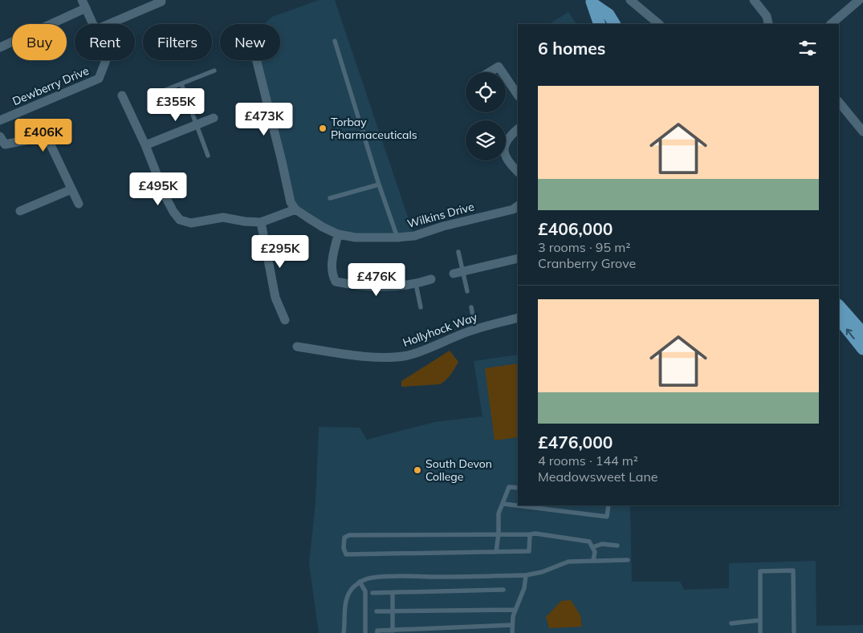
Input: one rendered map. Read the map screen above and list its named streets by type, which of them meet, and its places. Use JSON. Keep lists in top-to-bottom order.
{
  "streets": {
    "street": ["Dewberry Drive", "Wilkins Drive", "Hollyhock Way"]
  },
  "places": ["Torbay Pharmaceuticals", "South Devon College"],
  "page": {
    "chip": [
      "Buy",
      "Rent",
      "Filters",
      "New"
    ],
    "heading": "6 homes",
    "list": [
      {
        "name": "£406,000",
        "note": "3 rooms · 95 m² · Cranberry Grove"
      },
      {
        "name": "£476,000",
        "note": "4 rooms · 144 m² · Meadowsweet Lane"
      }
    ],
    "price": [
      "£355K",
      "£473K",
      "£406K",
      "£495K",
      "£295K",
      "£476K"
    ]
  }
}
